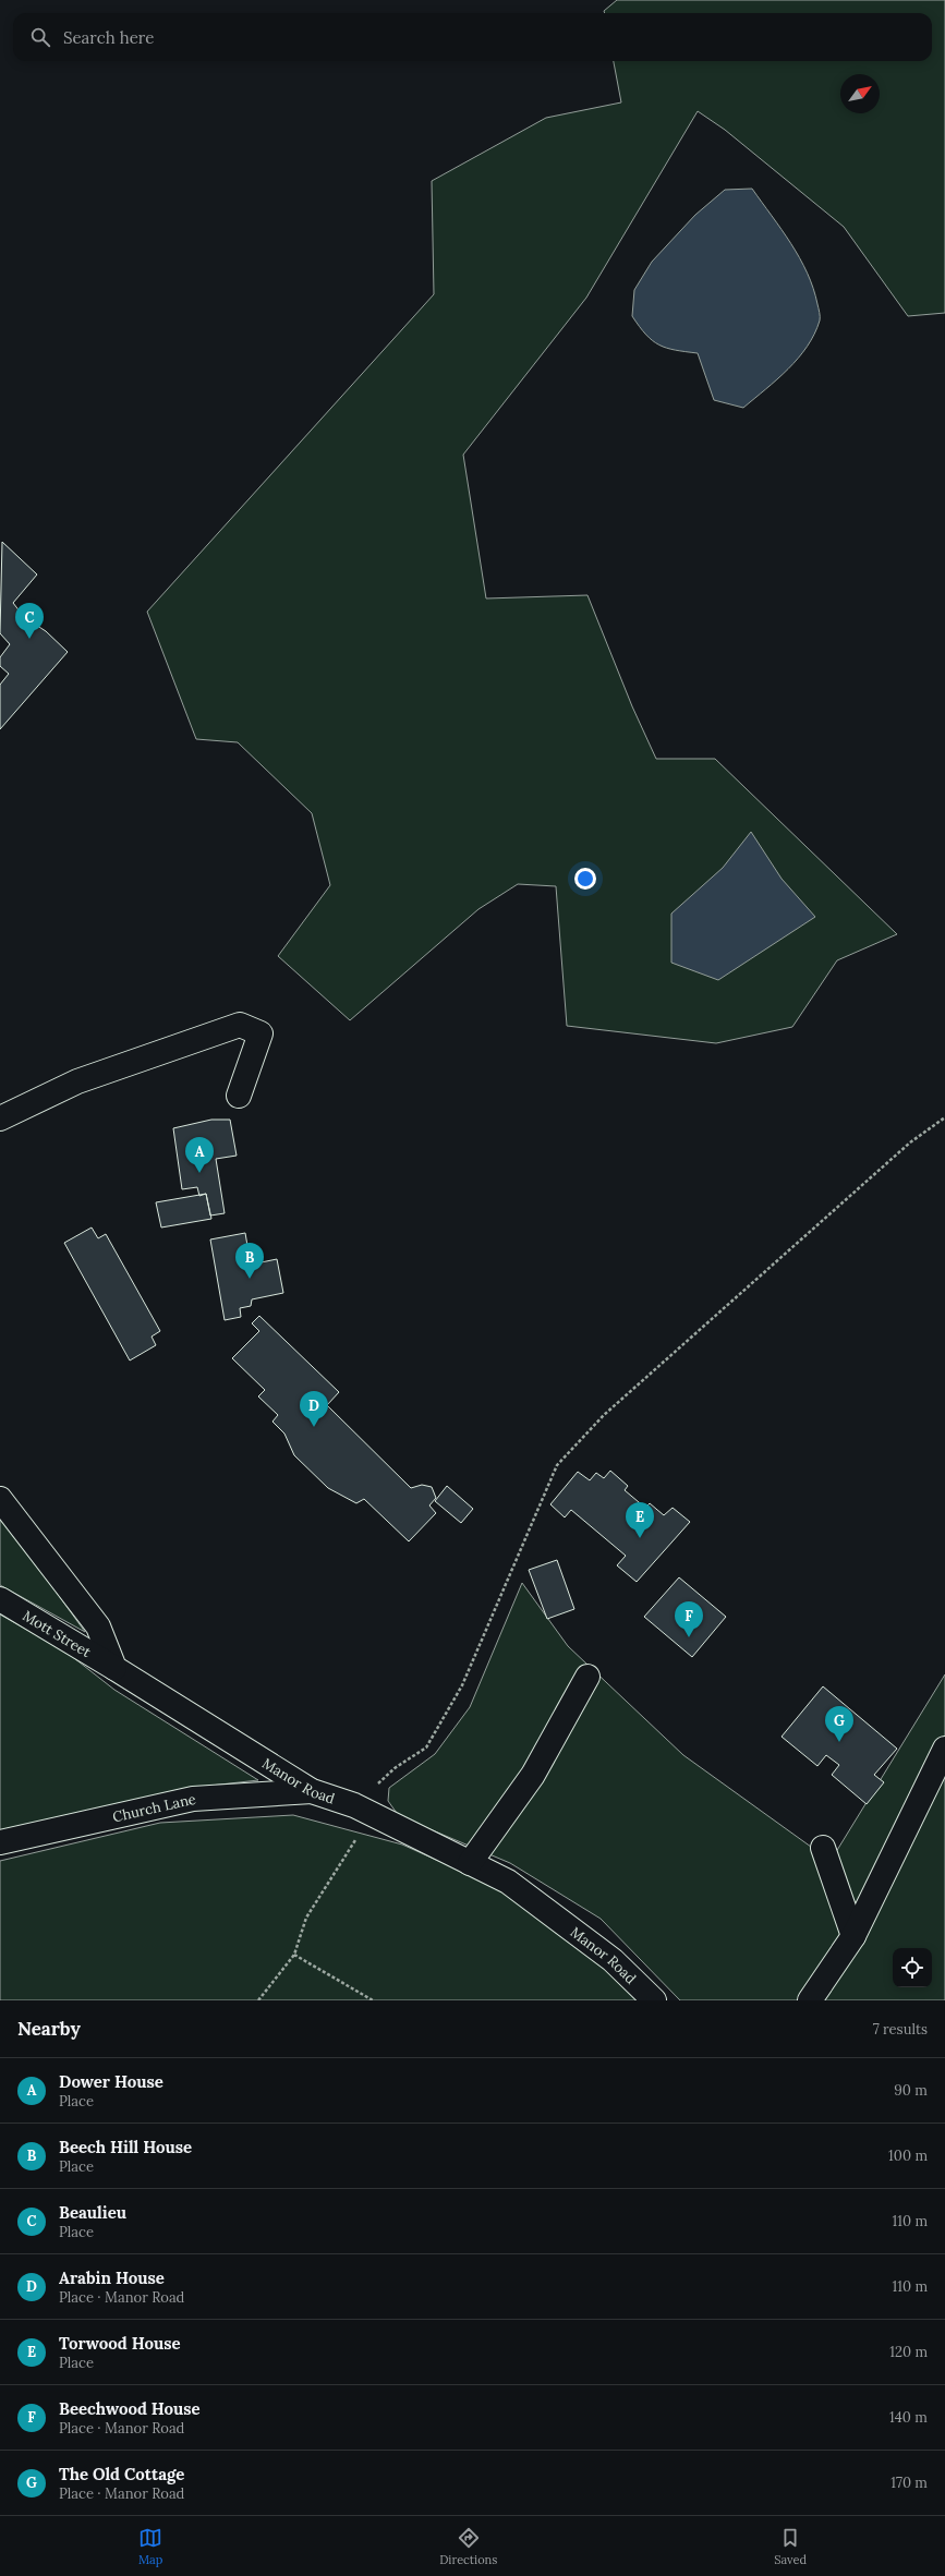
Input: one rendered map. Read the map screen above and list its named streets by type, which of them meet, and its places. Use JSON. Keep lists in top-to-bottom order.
{
  "streets": {
    "street": ["Mott Street", "Manor Road", "Church Lane"]
  },
  "crossings": [
    ["Mott Street", "Manor Road"],
    ["Manor Road", "Church Lane"]
  ],
  "north": "top right",
  "page": {
    "search": "Search here",
    "pins": [
      "C",
      "A",
      "B",
      "D",
      "E",
      "F",
      "G"
    ],
    "heading": ["Nearby", "7 results"],
    "list": [
      {
        "mark": "A",
        "name": "Dower House",
        "note": "Place",
        "value": "90 m"
      },
      {
        "mark": "B",
        "name": "Beech Hill House",
        "note": "Place",
        "value": "100 m"
      },
      {
        "mark": "C",
        "name": "Beaulieu",
        "note": "Place",
        "value": "110 m"
      },
      {
        "mark": "D",
        "name": "Arabin House",
        "note": "Place · Manor Road",
        "value": "110 m"
      },
      {
        "mark": "E",
        "name": "Torwood House",
        "note": "Place",
        "value": "120 m"
      },
      {
        "mark": "F",
        "name": "Beechwood House",
        "note": "Place · Manor Road",
        "value": "140 m"
      },
      {
        "mark": "G",
        "name": "The Old Cottage",
        "note": "Place · Manor Road",
        "value": "170 m"
      }
    ],
    "nav": ["Map", "Directions", "Saved"]
  }
}
